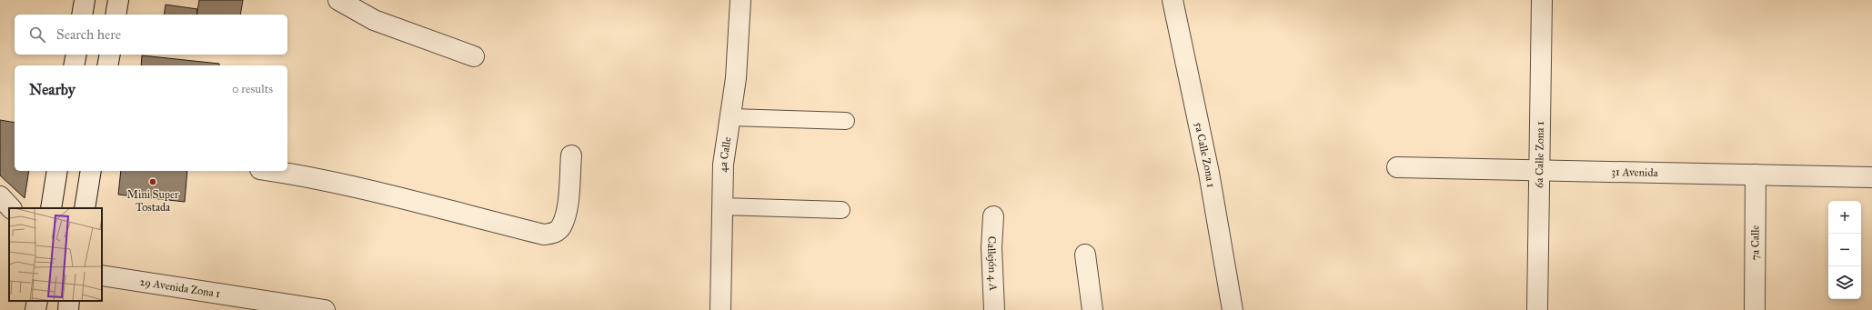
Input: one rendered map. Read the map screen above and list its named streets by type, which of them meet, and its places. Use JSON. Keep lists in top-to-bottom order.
{
  "streets": {
    "street": [
      "4a Calle",
      "5a Calle Zona 1",
      "6a Calle Zona 1",
      "31 Avenida",
      "7a Calle",
      "Callejón 4 A",
      "29 Avenida Zona 1"
    ]
  },
  "crossings": [
    ["6a Calle Zona 1", "31 Avenida"],
    ["31 Avenida", "7a Calle"]
  ],
  "places": ["Mini Super Tostada"],
  "page": {
    "search": "Search here",
    "heading": ["Nearby", "0 results"],
    "map_buttons": ["+", "−"]
  }
}
